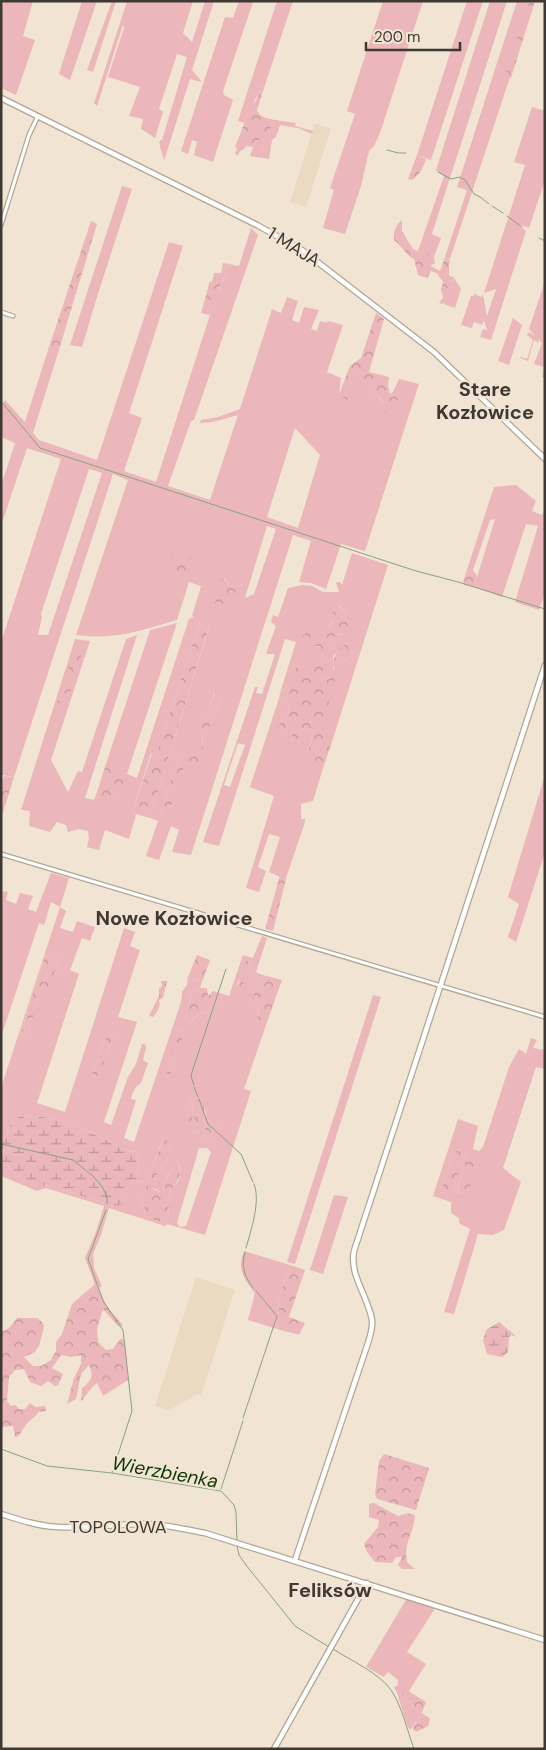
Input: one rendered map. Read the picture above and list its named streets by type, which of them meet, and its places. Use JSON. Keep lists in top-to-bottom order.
{
  "streets": {
    "street": ["1 MAJA", "TOPOLOWA"]
  },
  "districts": ["Stare Kozłowice", "Nowe Kozłowice", "Feliksów"],
  "water": ["Wierzbienka"],
  "scale_bar": "200 m"
}
